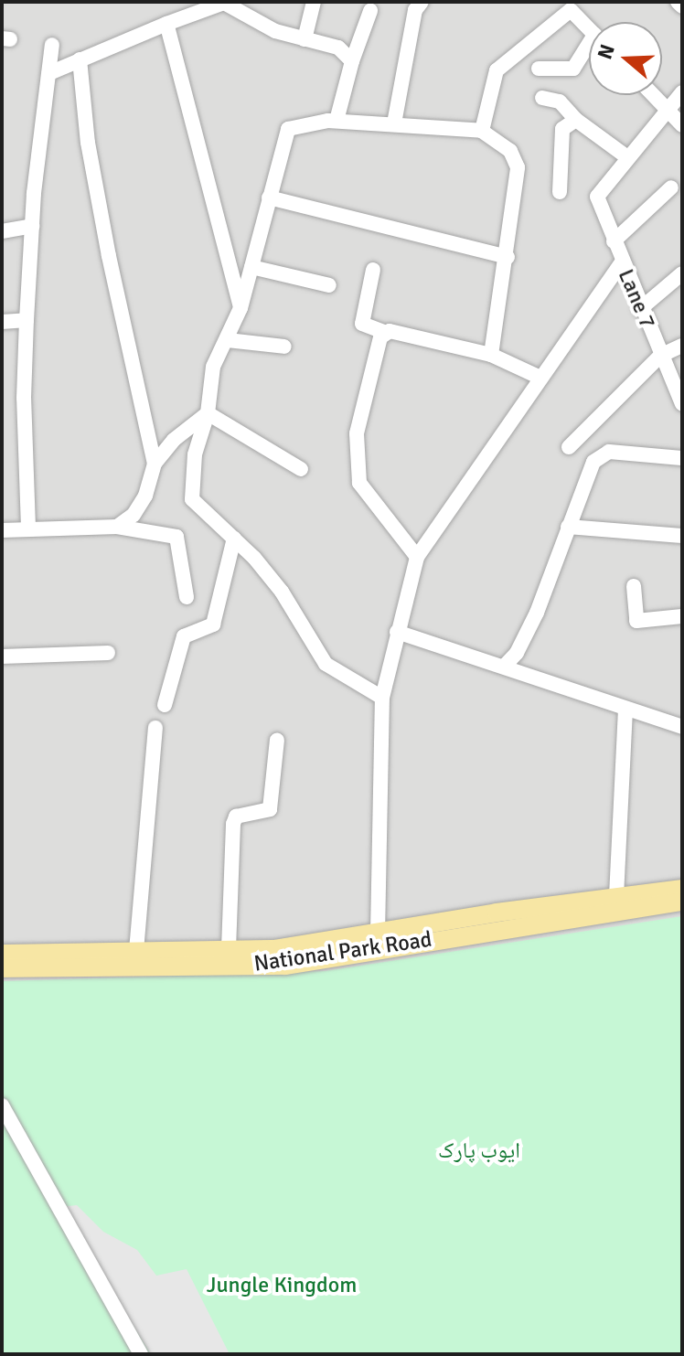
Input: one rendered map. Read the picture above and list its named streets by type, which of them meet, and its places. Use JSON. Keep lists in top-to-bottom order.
{
  "streets": {
    "main road": ["National Park Road"],
    "street": ["Lane 7"]
  },
  "parks": ["ایوب پارک", "Jungle Kingdom"],
  "north": "left"
}
